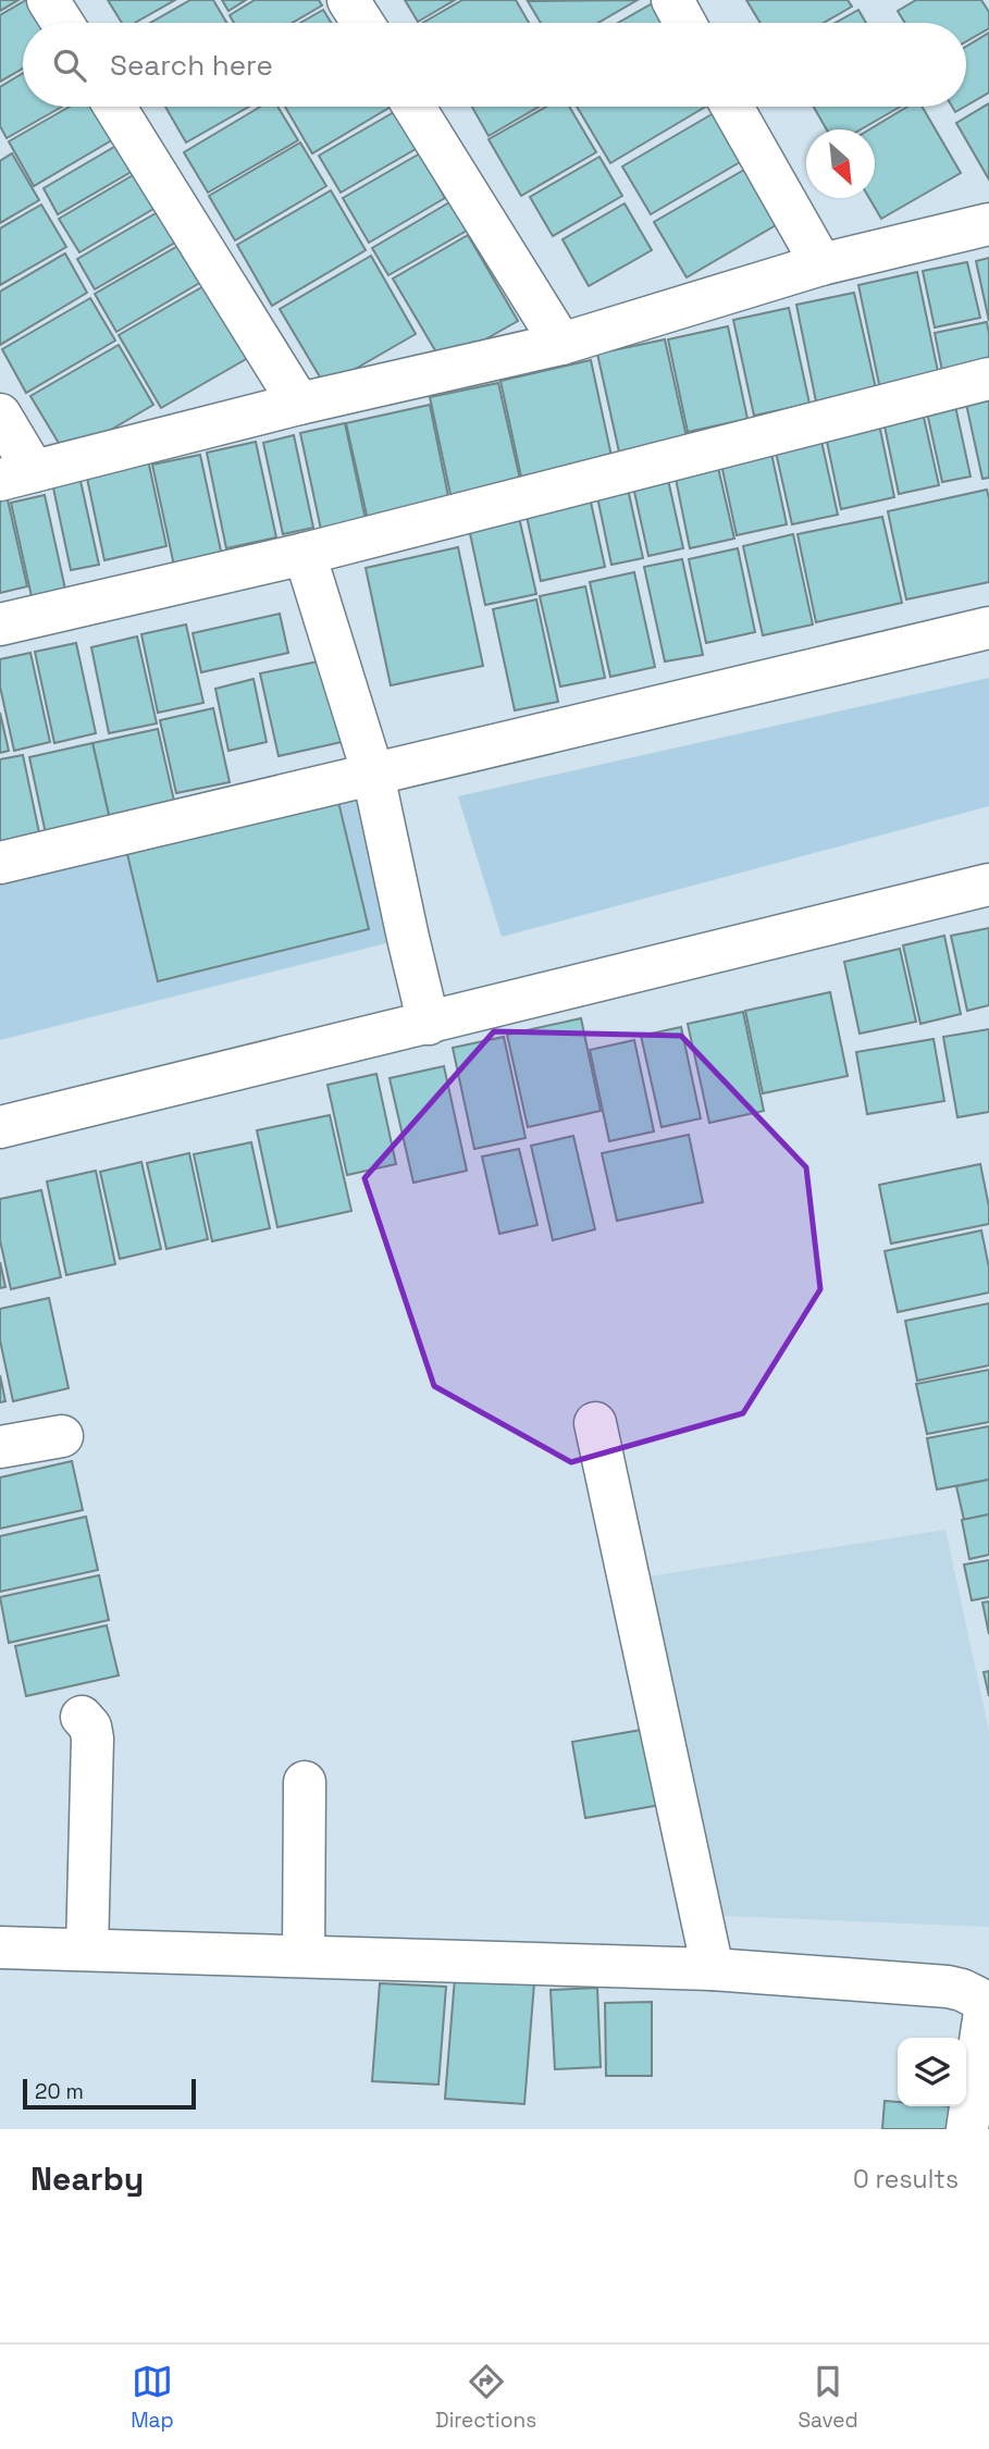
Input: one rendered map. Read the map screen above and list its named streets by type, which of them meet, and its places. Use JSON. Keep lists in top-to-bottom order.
{
  "scale_bar": "20 m",
  "north": "bottom right",
  "page": {
    "search": "Search here",
    "scale": "20 m",
    "heading": ["Nearby", "0 results"],
    "nav": ["Map", "Directions", "Saved"]
  }
}
